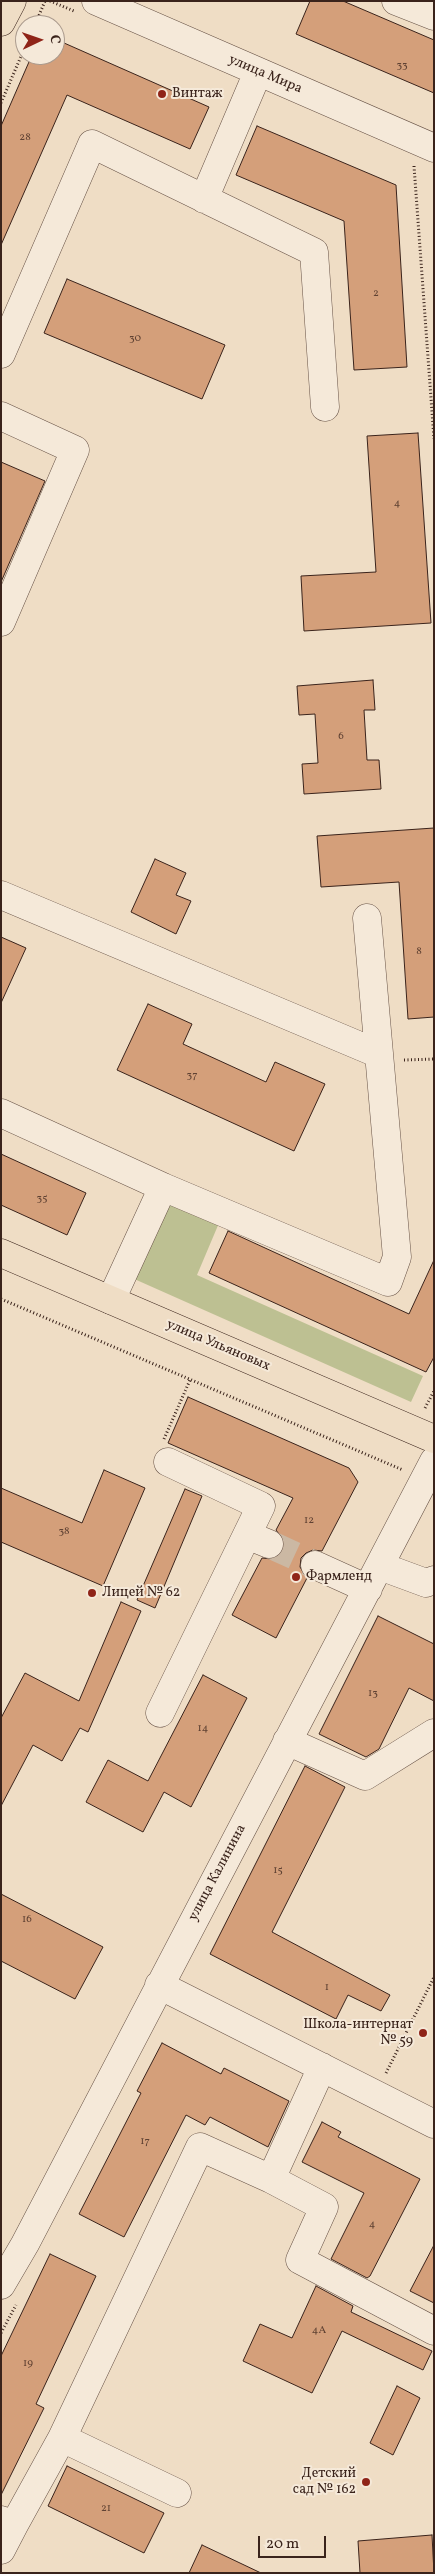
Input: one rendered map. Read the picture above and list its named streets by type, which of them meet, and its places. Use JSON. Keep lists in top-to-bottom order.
{
  "streets": {
    "main road": ["улица Ульяновых"],
    "street": ["улица Мира", "улица Калинина"]
  },
  "places": [
    "Винтаж",
    "Фармленд",
    "Лицей № 62",
    "Школа-интернат № 59",
    "Детский сад № 162"
  ],
  "house_numbers": [
    "33",
    "28",
    "2",
    "30",
    "4",
    "6",
    "8",
    "37",
    "35",
    "12",
    "38",
    "13",
    "14",
    "15",
    "16",
    "1",
    "17",
    "4",
    "4А",
    "19",
    "21"
  ],
  "scale_bar": "20 m",
  "north": "right"
}
